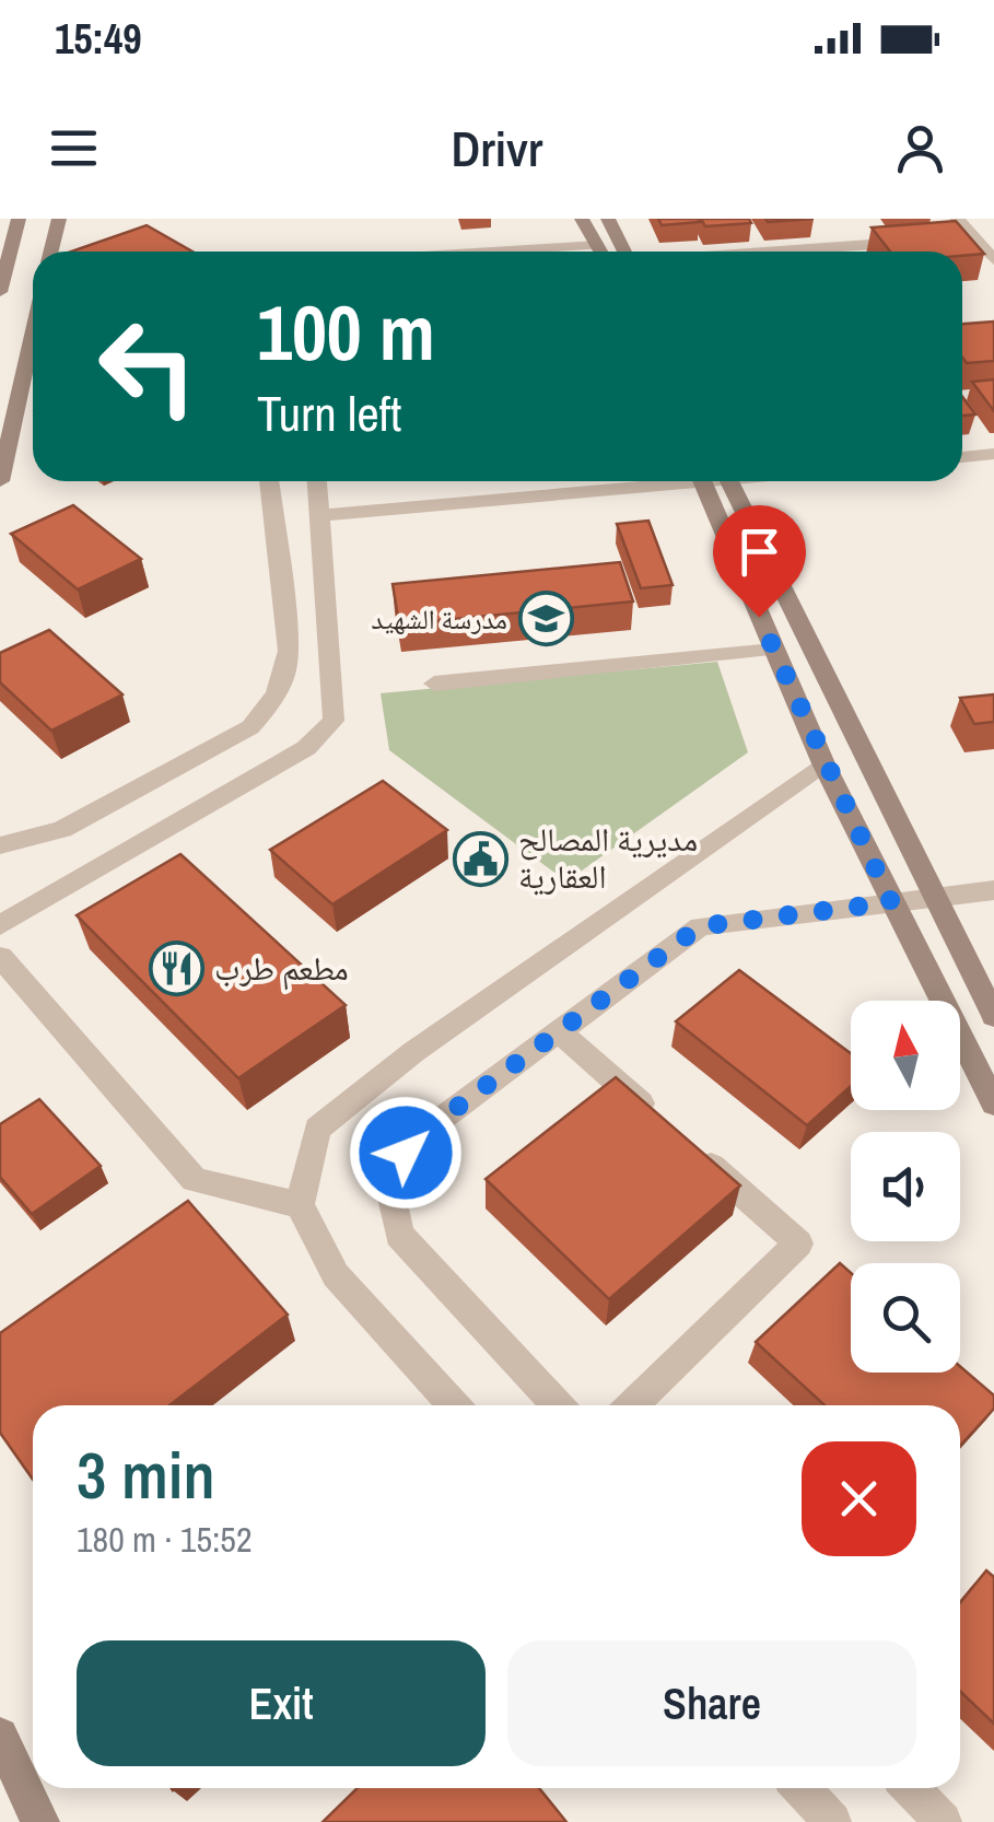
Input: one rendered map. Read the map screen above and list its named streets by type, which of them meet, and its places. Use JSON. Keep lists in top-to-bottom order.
{
  "places": {
    "school or university": ["مدرسة الشهيد"],
    "public building": ["مديرية المصالح العقارية"],
    "restaurant": ["مطعم طرب"]
  },
  "north": "top",
  "page": {
    "status": "15:49",
    "header": "Drivr",
    "turn": ["100 m", "Turn left"],
    "heading": ["3 min", "180 m · 15:52"],
    "buttons": ["Exit", "Share"]
  }
}
